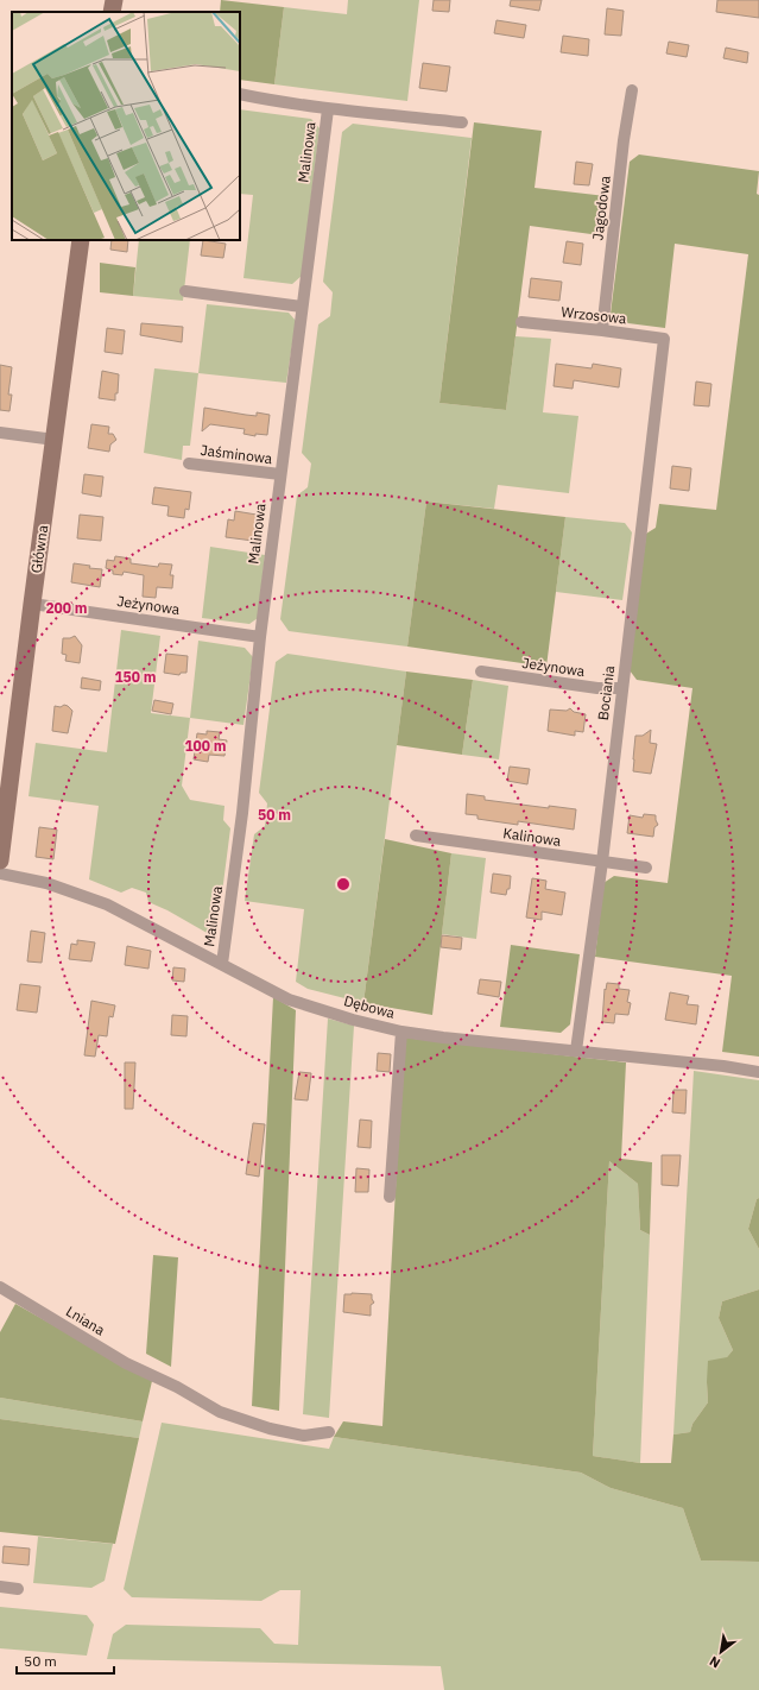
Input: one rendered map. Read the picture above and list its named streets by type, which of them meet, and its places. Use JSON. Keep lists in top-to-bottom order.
{
  "streets": {
    "street": [
      "Malinowa",
      "Jagodowa",
      "Wrzosowa",
      "Jaśminowa",
      "Główna",
      "Jeżynowa",
      "Bociania",
      "Kalinowa",
      "Dębowa",
      "Lniana"
    ]
  },
  "crossings": [
    ["Malinowa", "Jaśminowa"],
    ["Malinowa", "Jeżynowa"],
    ["Malinowa", "Dębowa"],
    ["Jagodowa", "Wrzosowa"],
    ["Wrzosowa", "Bociania"],
    ["Główna", "Jeżynowa"],
    ["Jeżynowa", "Bociania"],
    ["Bociania", "Kalinowa"],
    ["Bociania", "Dębowa"]
  ],
  "scale_bar": "50 m",
  "north": "bottom left",
  "rings": [
    "200 m",
    "150 m",
    "100 m",
    "50 m"
  ]
}
